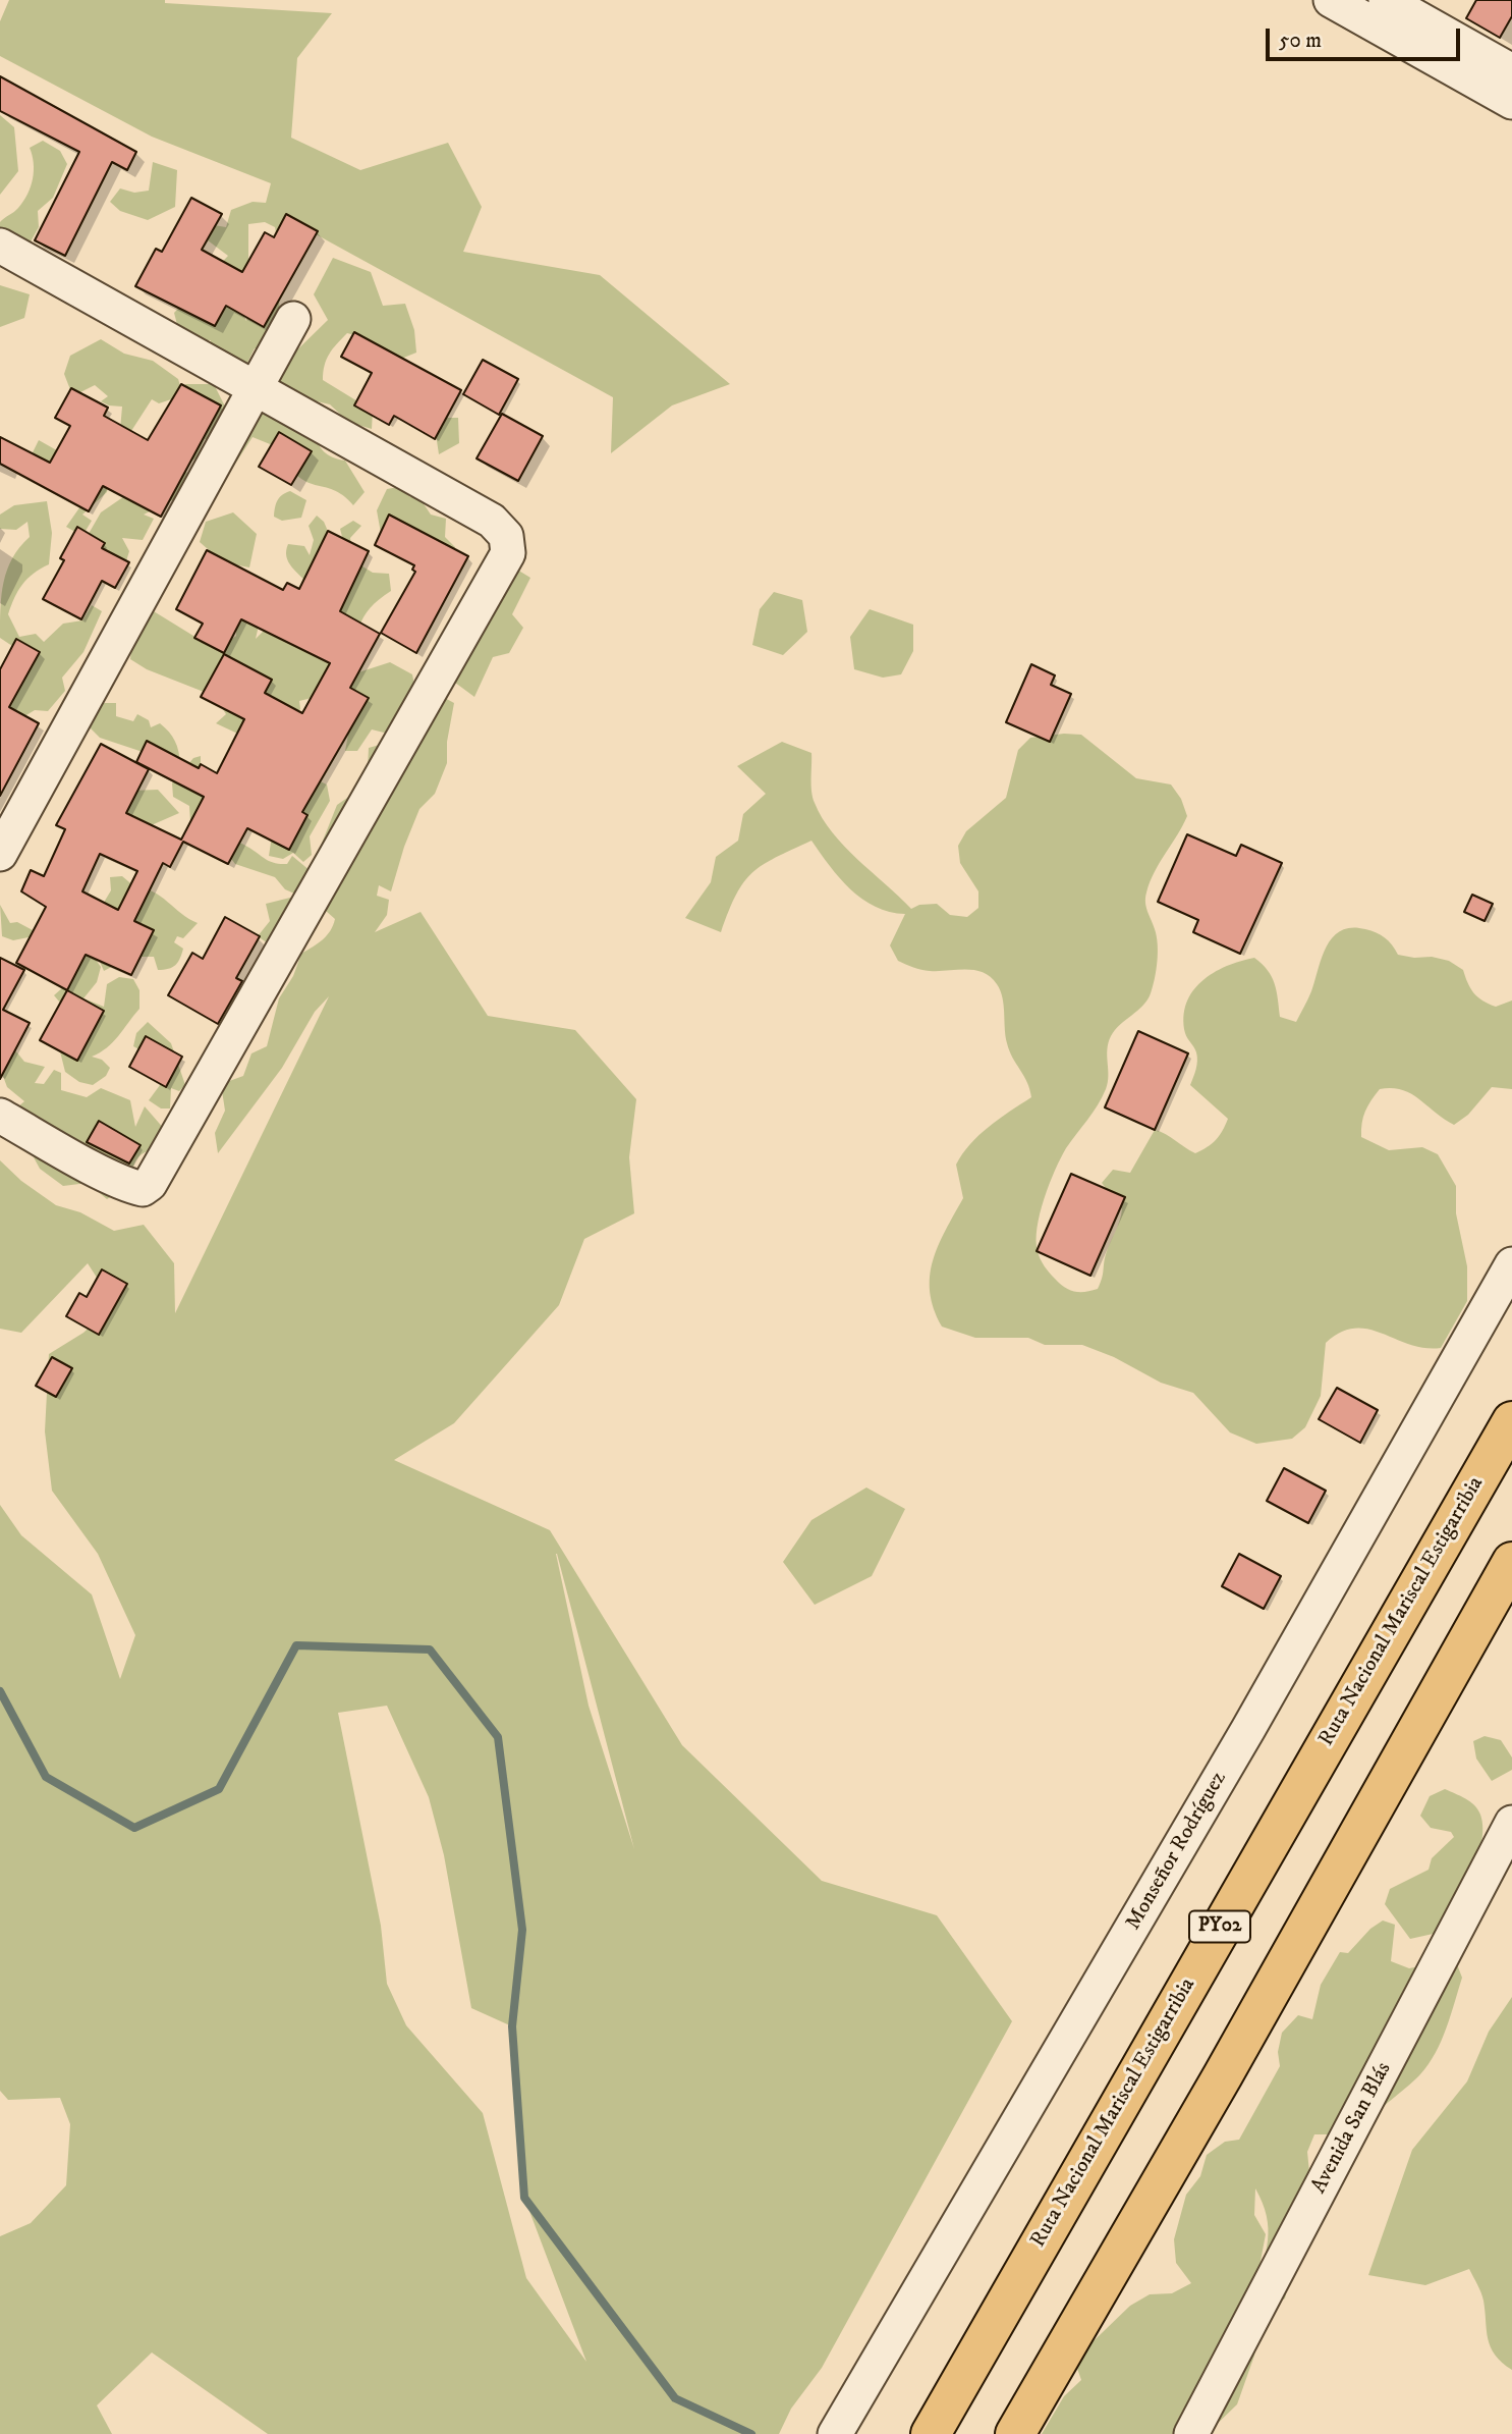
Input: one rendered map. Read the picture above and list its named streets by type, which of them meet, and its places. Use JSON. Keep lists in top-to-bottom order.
{
  "streets": {
    "highway": ["Ruta Nacional Mariscal Estigarribia", "PY02"],
    "street": ["Monseñor Rodríguez", "Avenida San Blás"]
  },
  "scale_bar": "50 m"
}
